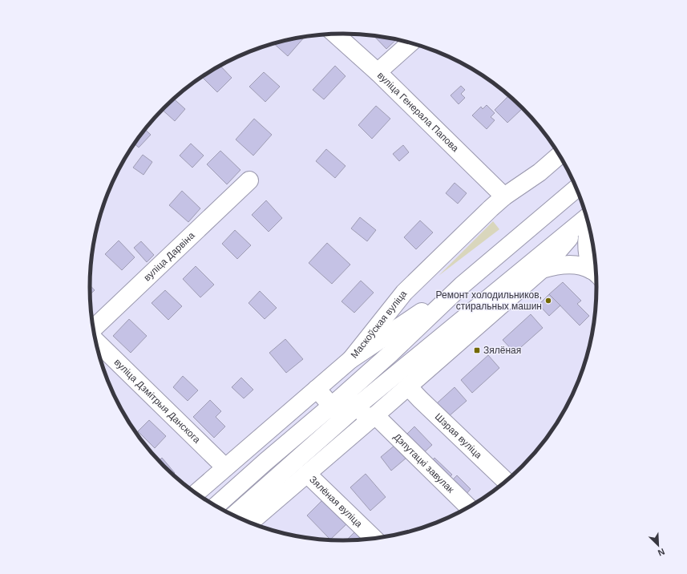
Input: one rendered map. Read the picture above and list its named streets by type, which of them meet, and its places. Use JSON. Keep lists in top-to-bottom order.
{
  "streets": {
    "street": [
      "вуліца Генерала Папова",
      "вуліца Дарвіна",
      "Маскоўская вуліца",
      "вуліца Дзмітрыя Данскога",
      "Шэрая вуліца",
      "Дэпутацкі завулак",
      "Зялёная вуліца"
    ]
  },
  "crossings": [
    ["вуліца Генерала Папова", "Маскоўская вуліца"],
    ["Маскоўская вуліца", "вуліца Дзмітрыя Данскога"]
  ],
  "places": {
    "other": ["Ремонт холодильников, стиральных машин"],
    "transit": ["Зялёная"]
  },
  "north": "bottom right"
}
